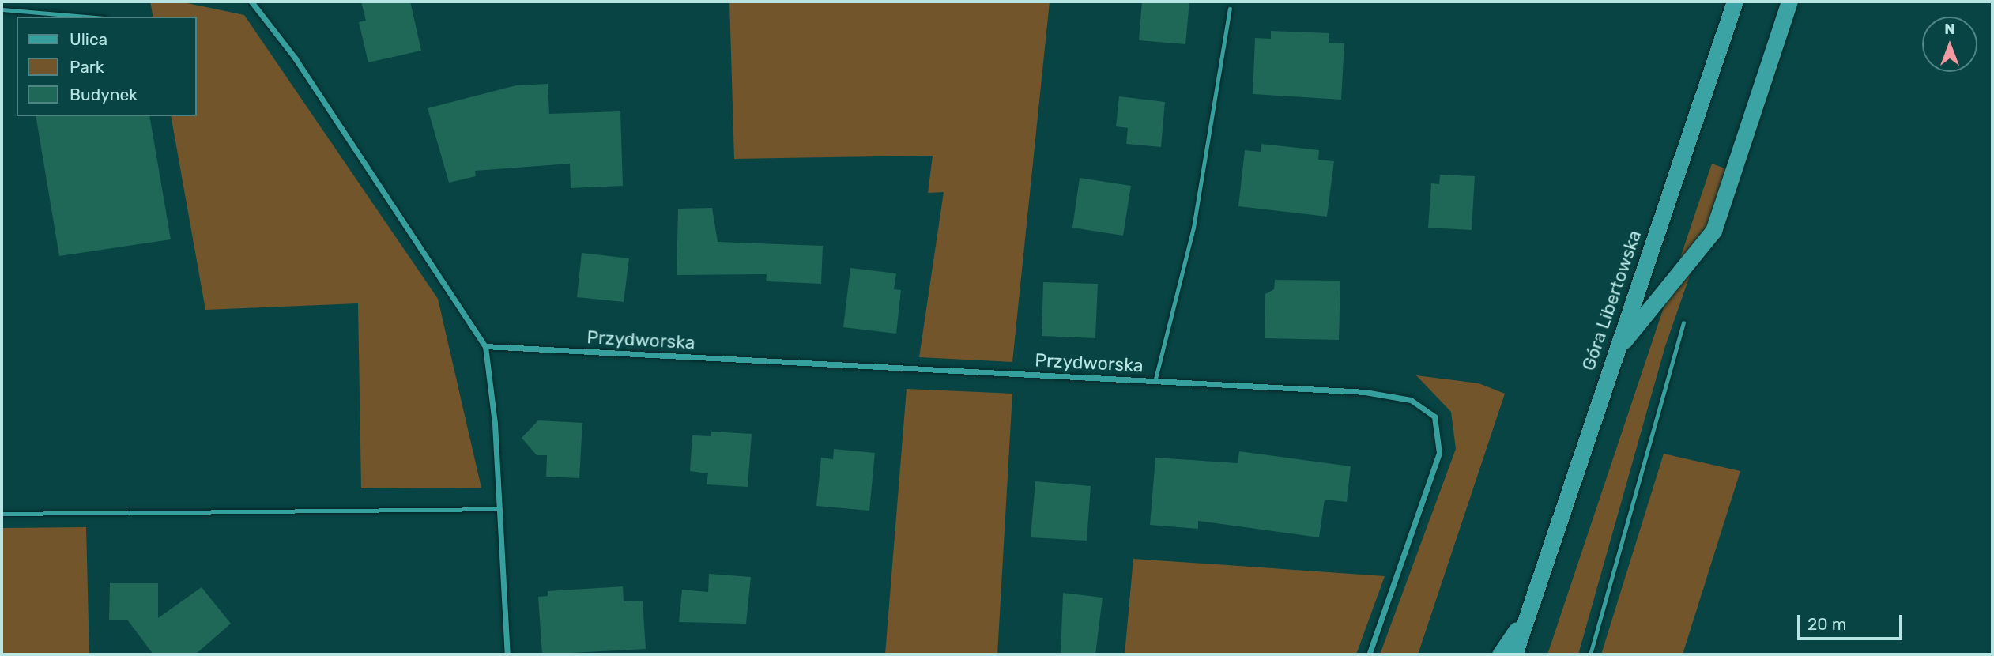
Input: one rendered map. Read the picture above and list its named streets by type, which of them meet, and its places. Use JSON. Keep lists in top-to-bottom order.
{
  "streets": {
    "highway": ["Góra Libertowska"],
    "street": ["Przydworska"]
  },
  "legend": ["Ulica", "Park", "Budynek"],
  "scale_bar": "20 m",
  "north": "top"
}
